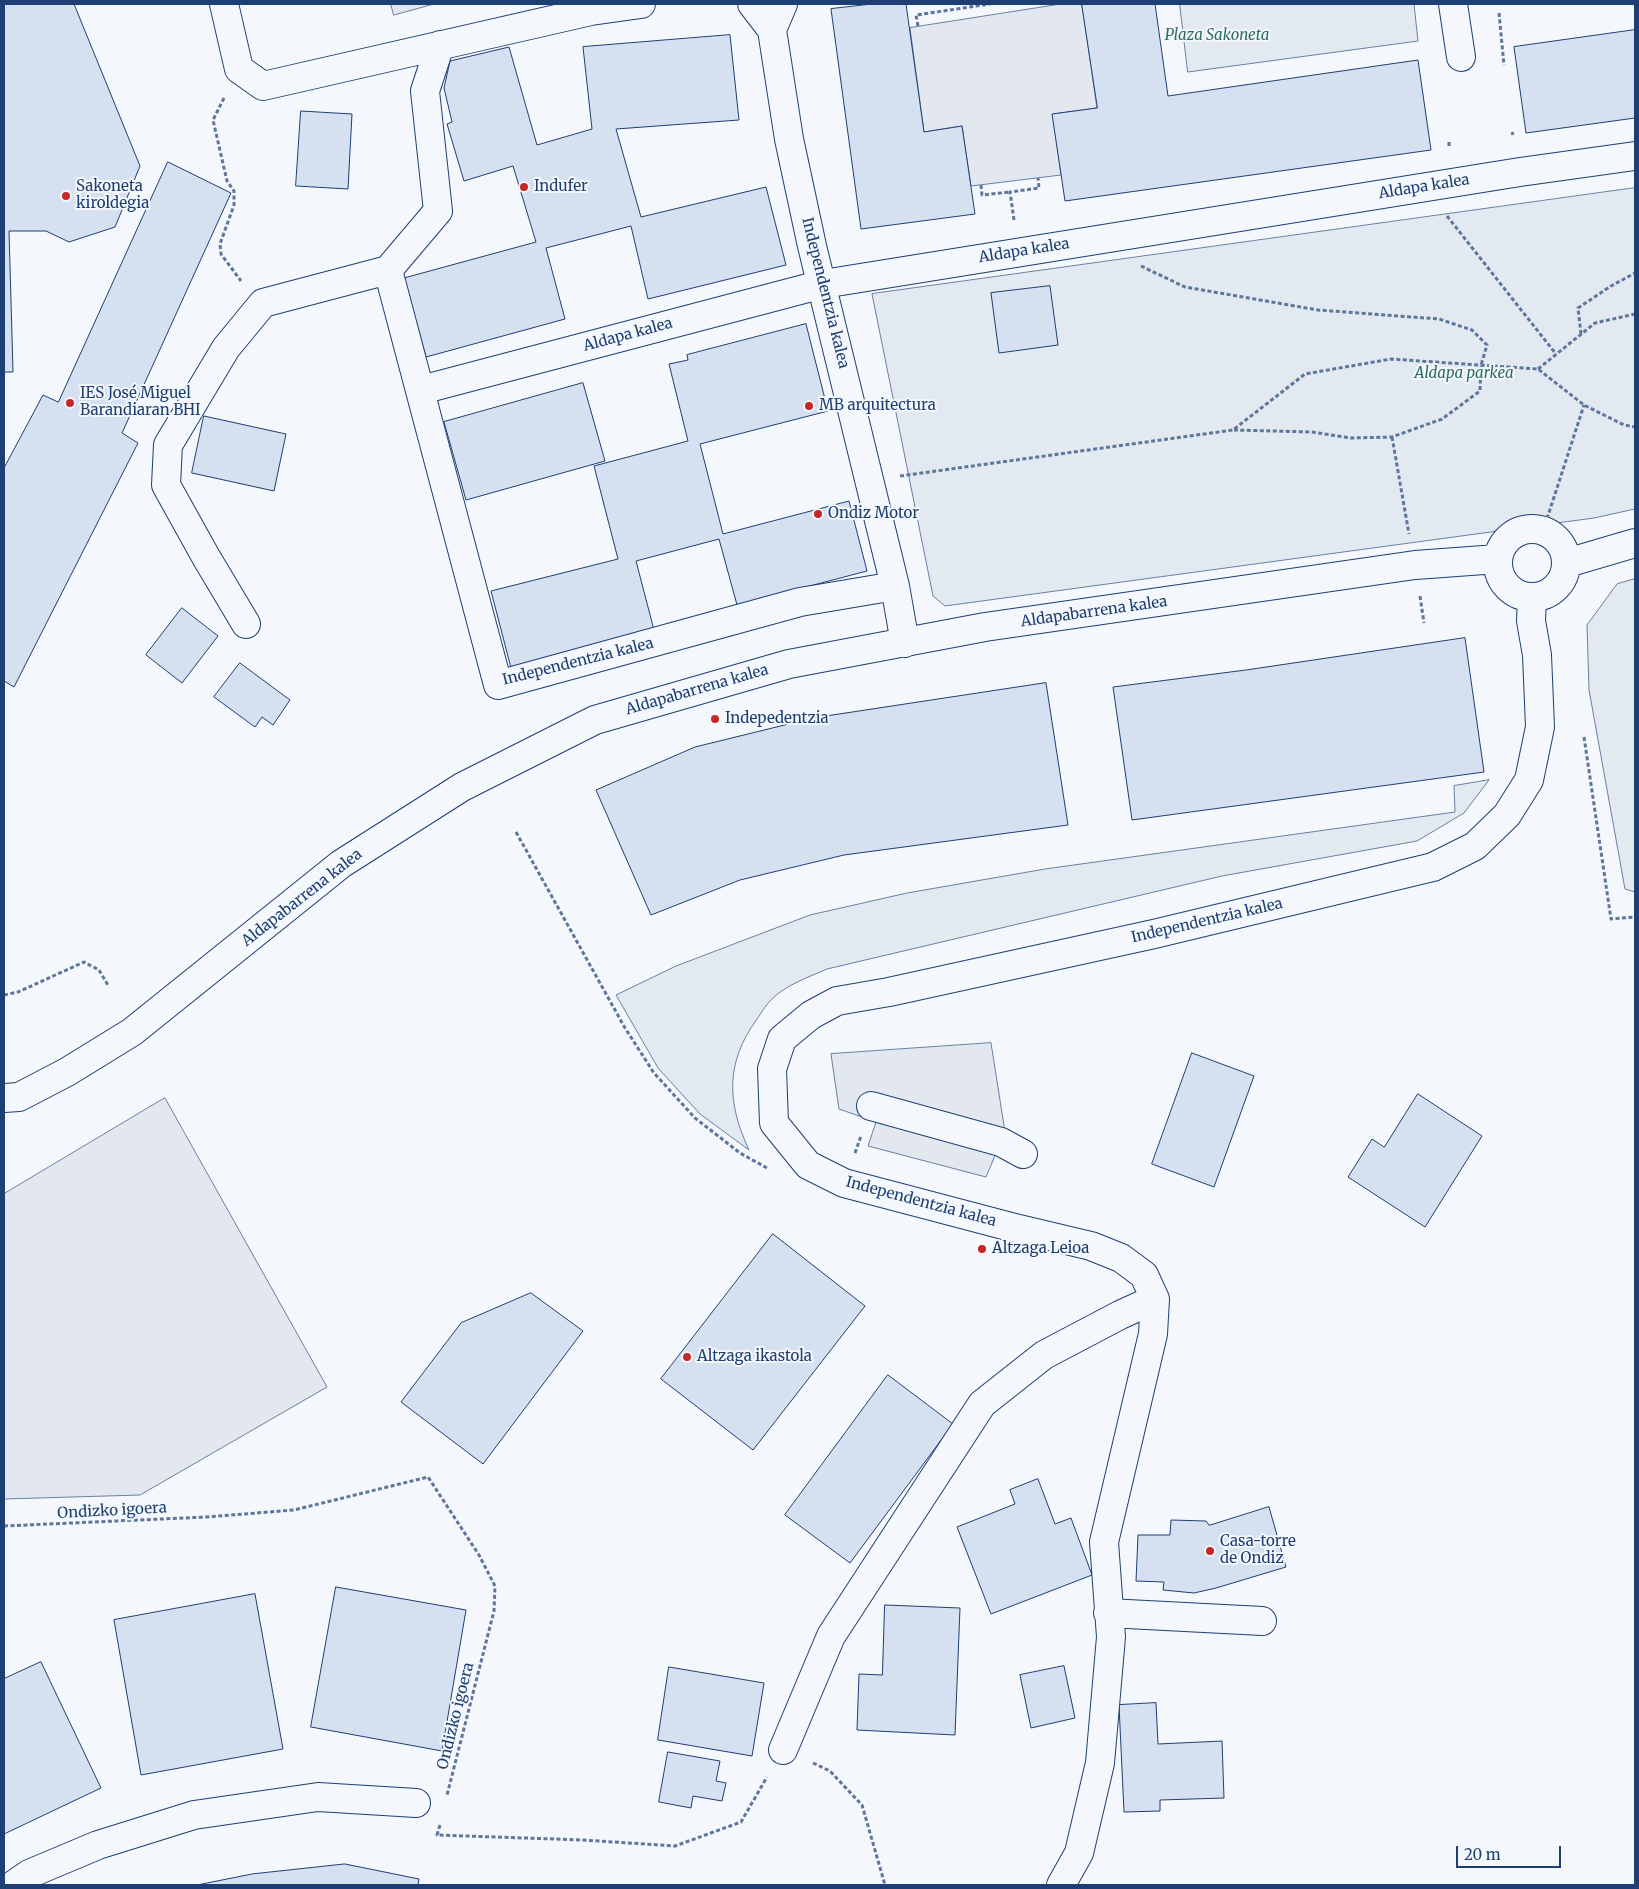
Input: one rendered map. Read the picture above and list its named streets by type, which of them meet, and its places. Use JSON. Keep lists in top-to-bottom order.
{
  "streets": {
    "street": ["Aldapa kalea", "Independentzia kalea", "Aldapabarrena kalea"],
    "path": ["Ondizko igoera"]
  },
  "crossings": [
    ["Aldapa kalea", "Independentzia kalea"],
    ["Independentzia kalea", "Aldapabarrena kalea"]
  ],
  "parks": ["Plaza Sakoneta", "Aldapa parkea"],
  "places": [
    "Indufer",
    "Sakoneta kiroldegia",
    "IES José Miguel Barandiaran BHI",
    "MB arquitectura",
    "Ondiz Motor",
    "Indepedentzia",
    "Altzaga Leioa",
    "Altzaga ikastola",
    "Casa-torre de Ondiz"
  ],
  "scale_bar": "20 m"
}
